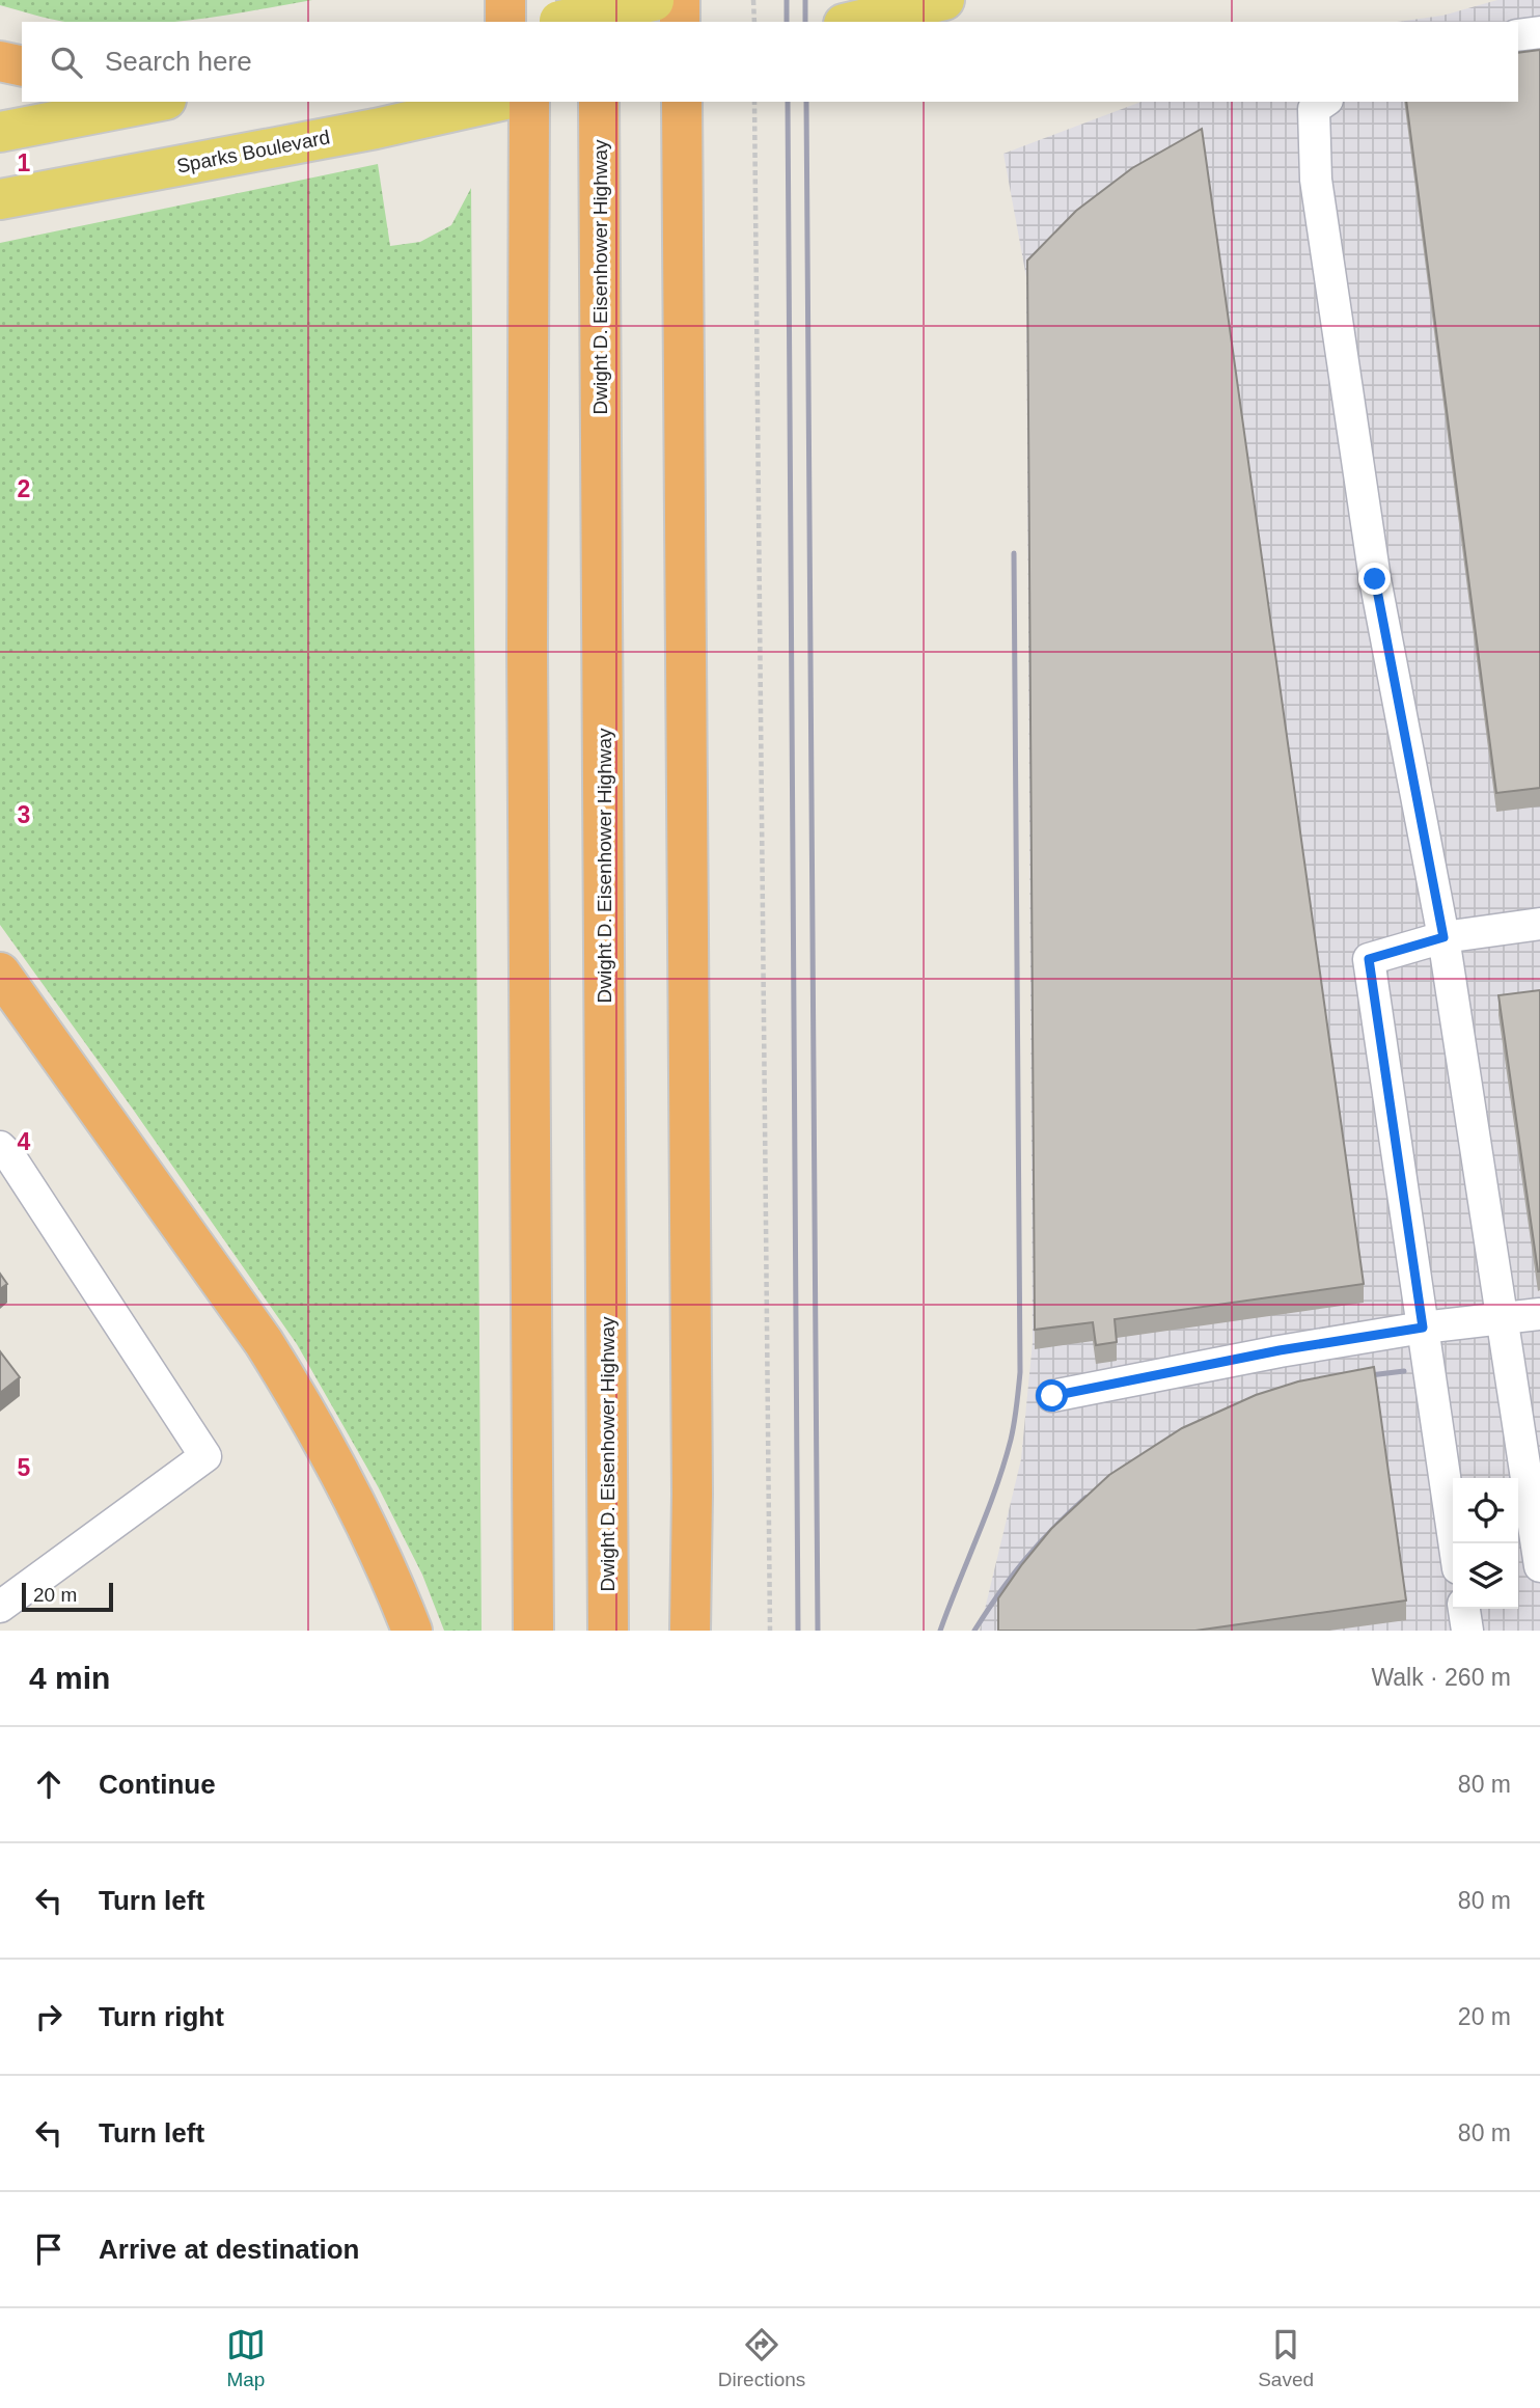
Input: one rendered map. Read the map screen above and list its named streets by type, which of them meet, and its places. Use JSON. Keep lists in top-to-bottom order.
{
  "streets": {
    "highway": ["Dwight D. Eisenhower Highway"],
    "main road": ["Sparks Boulevard"]
  },
  "scale_bar": "20 m",
  "page": {
    "search": "Search here",
    "scale": "20 m",
    "heading": ["4 min", "Walk · 260 m"],
    "list": [
      ["Continue", "80 m"],
      ["Turn left", "80 m"],
      ["Turn right", "20 m"],
      ["Turn left", "80 m"],
      "Arrive at destination"
    ],
    "nav": ["Map", "Directions", "Saved"]
  },
  "grid": {
    "rows": [
      "1",
      "2",
      "3",
      "4",
      "5"
    ]
  }
}
